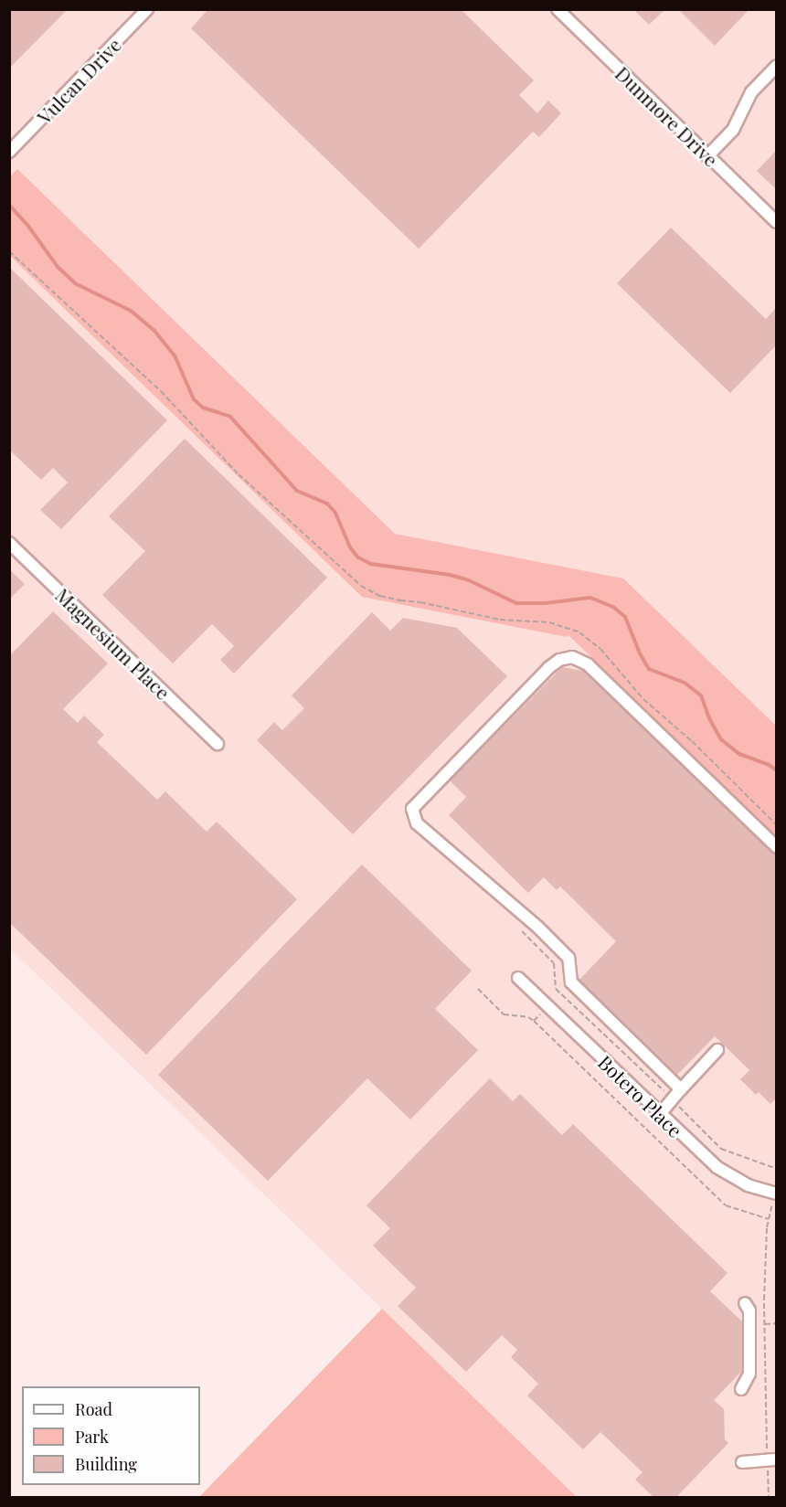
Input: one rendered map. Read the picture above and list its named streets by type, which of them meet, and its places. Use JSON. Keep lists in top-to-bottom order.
{
  "streets": {
    "street": [
      "Vulcan Drive",
      "Dunmore Drive",
      "Magnesium Place",
      "Botero Place"
    ]
  },
  "legend": ["Road", "Park", "Building"]
}
